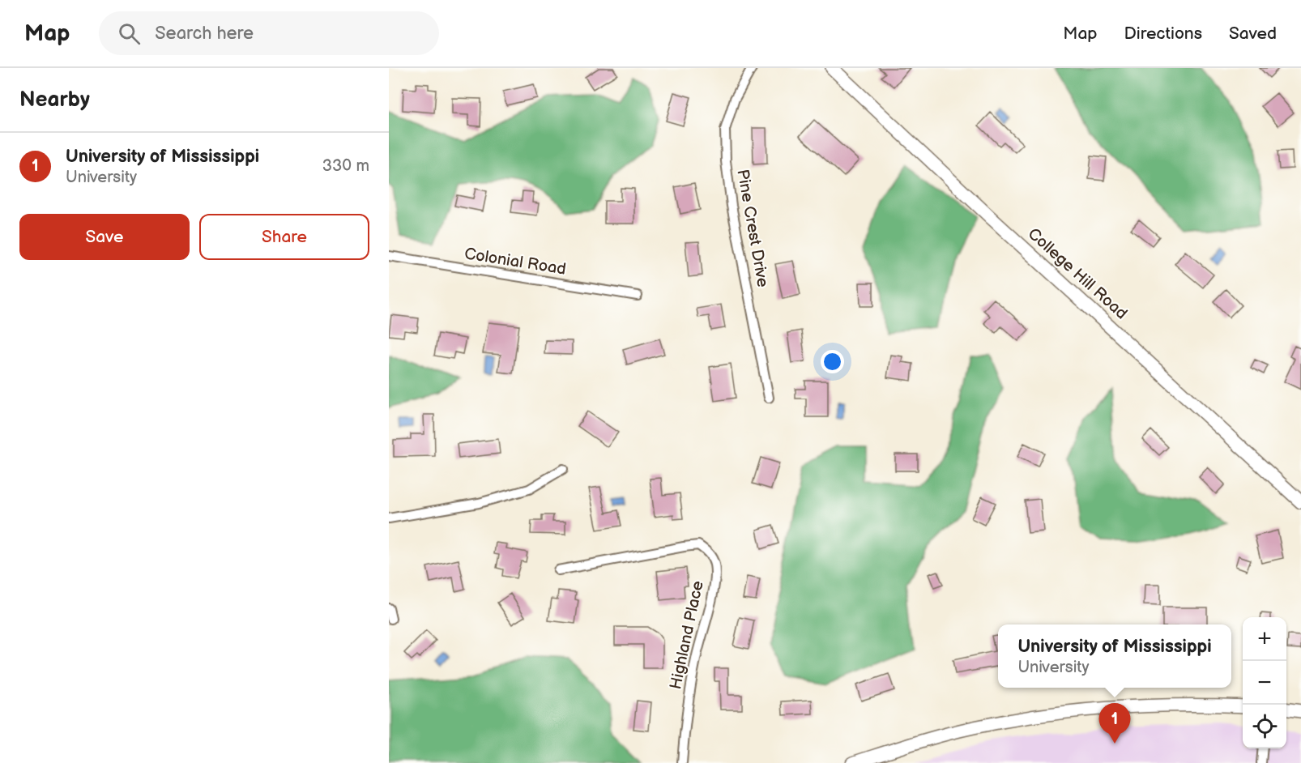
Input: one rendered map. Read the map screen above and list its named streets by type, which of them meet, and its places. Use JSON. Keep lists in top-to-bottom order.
{
  "streets": {
    "street": [
      "Pine Crest Drive",
      "Colonial Road",
      "College Hill Road",
      "Highland Place"
    ]
  },
  "page": {
    "header": "Map",
    "search": "Search here",
    "nav": ["Map", "Directions", "Saved"],
    "heading": "Nearby",
    "list": [
      {
        "mark": "1",
        "name": "University of Mississippi",
        "note": "University",
        "value": "330 m"
      }
    ],
    "buttons": ["Save", "Share"],
    "map_buttons": ["+", "−"],
    "popup": ["University of Mississippi", "University"],
    "pins": "1"
  }
}
